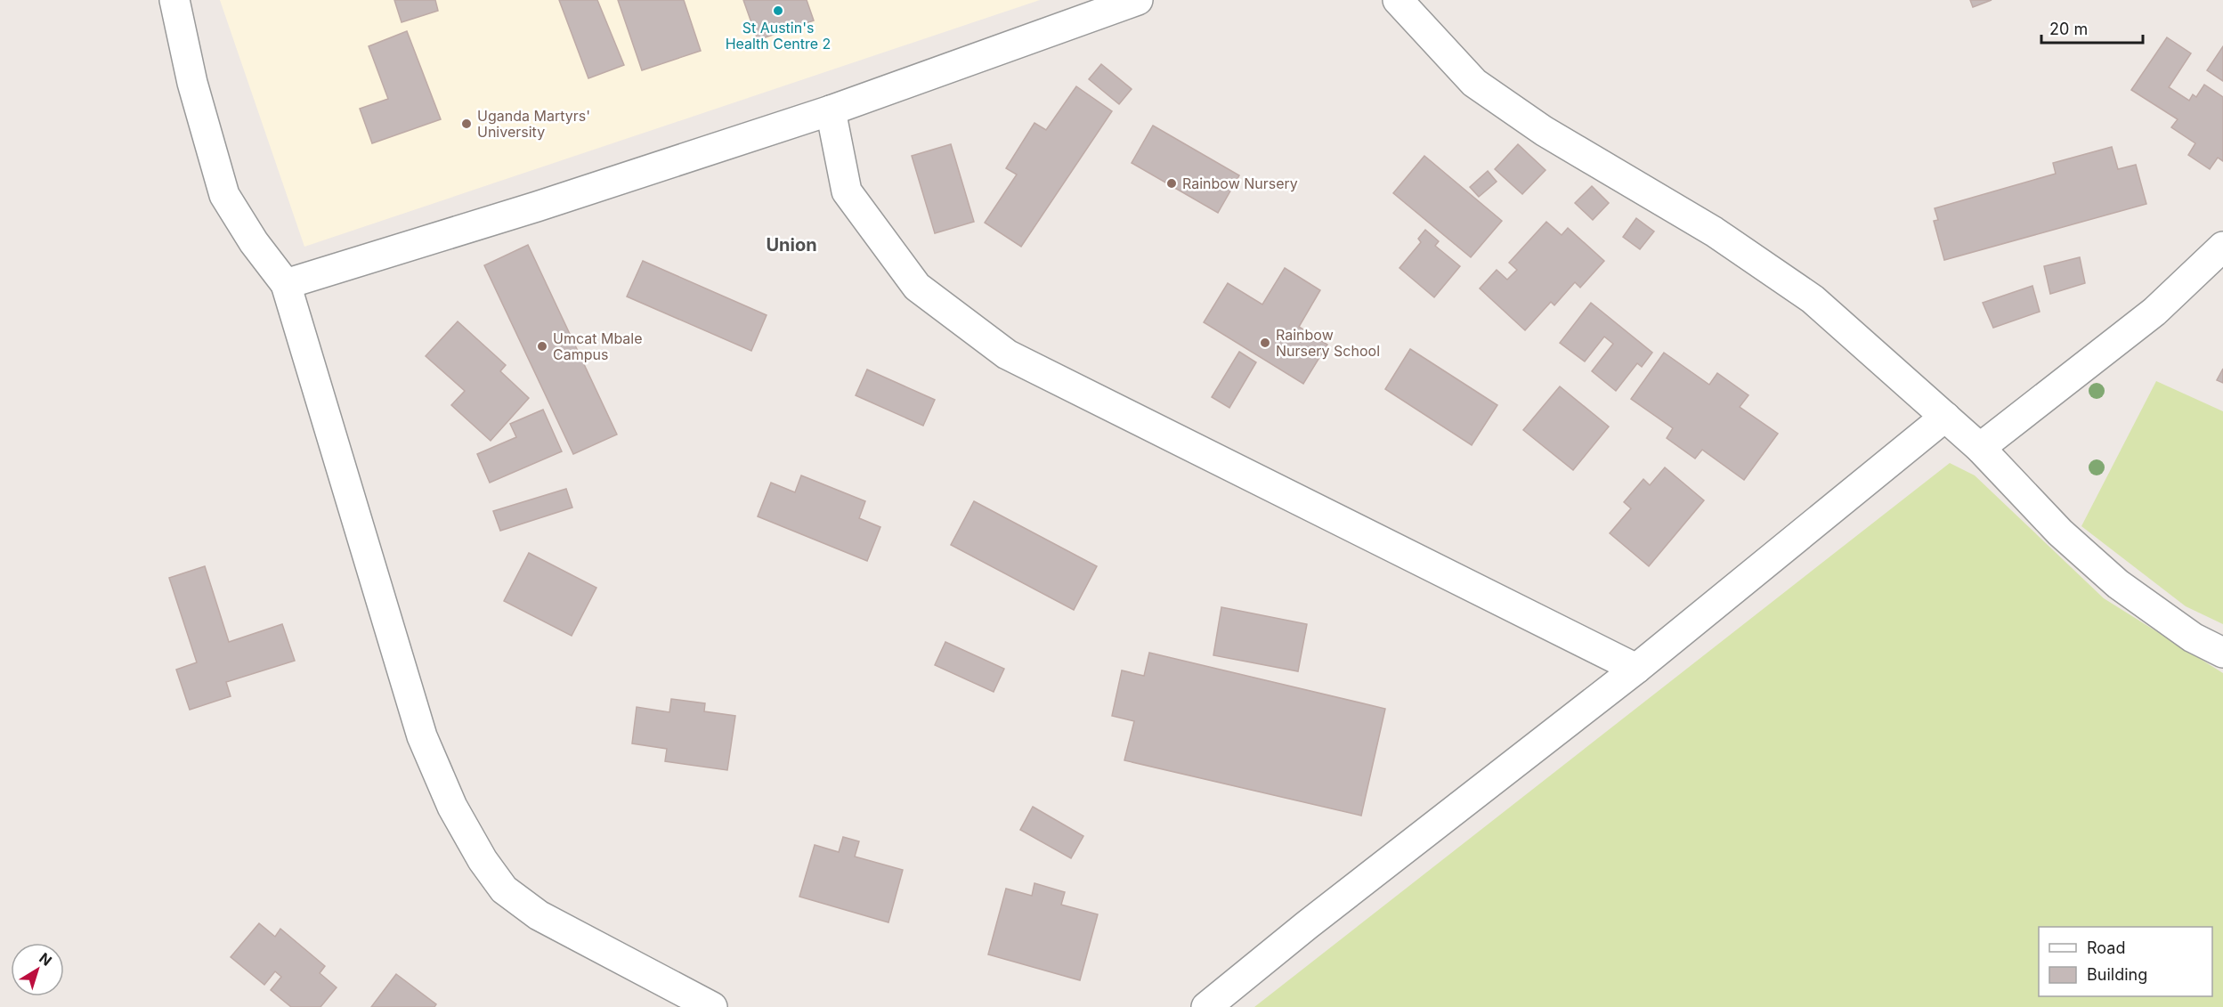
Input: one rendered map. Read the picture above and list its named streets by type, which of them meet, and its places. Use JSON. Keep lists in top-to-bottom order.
{
  "districts": ["Union"],
  "places": [
    "St Austin's Health Centre 2",
    "Uganda Martyrs' University",
    "Rainbow Nursery",
    "Rainbow Nursery School",
    "Umcat Mbale Campus"
  ],
  "legend": ["Road", "Building"],
  "scale_bar": "20 m",
  "north": "top right"
}
